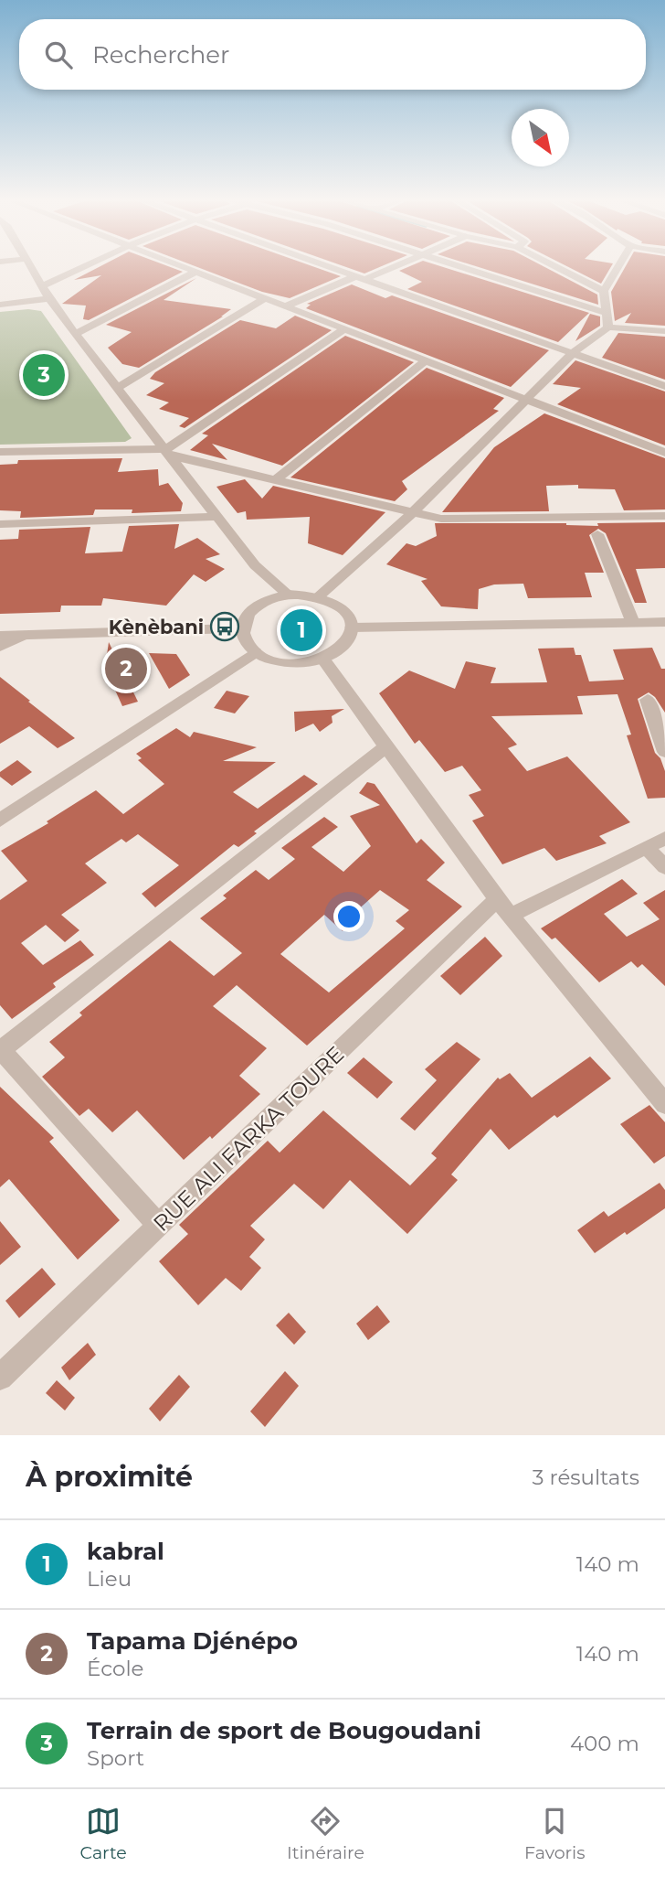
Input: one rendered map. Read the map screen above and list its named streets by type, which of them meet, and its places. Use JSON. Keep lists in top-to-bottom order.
{
  "streets": {
    "street": ["RUE ALI FARKA TOURE"]
  },
  "places": {
    "bus stop": ["Kènèbani"]
  },
  "north": "bottom right",
  "page": {
    "search": "Rechercher",
    "pins": ["3", "1", "2"],
    "heading": ["À proximité", "3 résultats"],
    "list": [
      {
        "mark": "1",
        "name": "kabral",
        "note": "Lieu",
        "value": "140 m"
      },
      {
        "mark": "2",
        "name": "Tapama Djénépo",
        "note": "École",
        "value": "140 m"
      },
      {
        "mark": "3",
        "name": "Terrain de sport de Bougoudani",
        "note": "Sport",
        "value": "400 m"
      }
    ],
    "nav": ["Carte", "Itinéraire", "Favoris"]
  }
}
